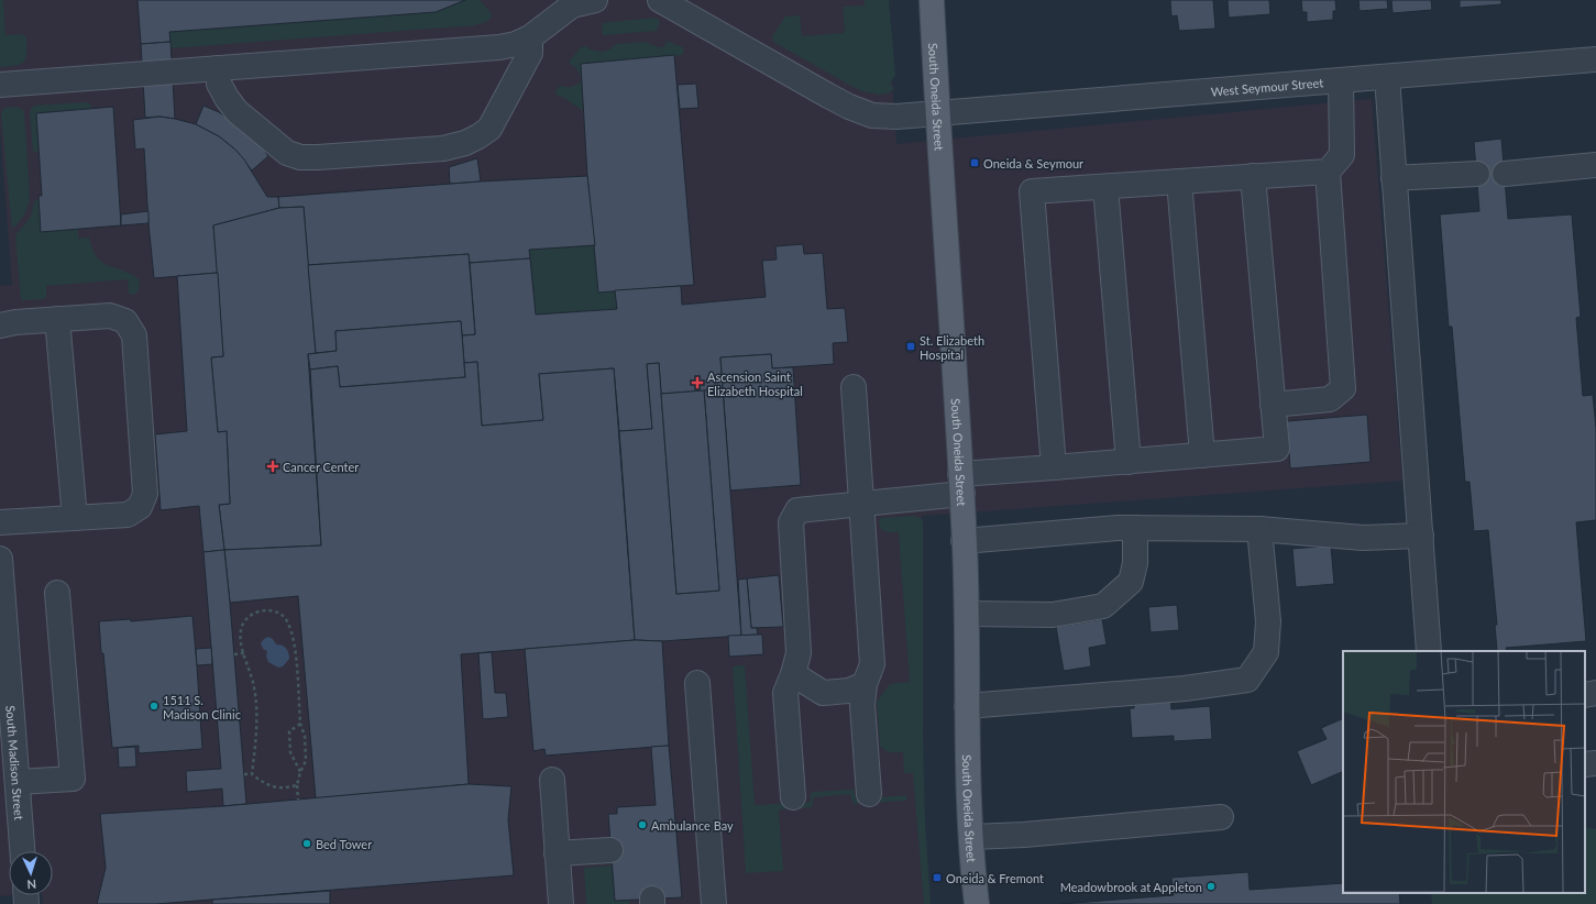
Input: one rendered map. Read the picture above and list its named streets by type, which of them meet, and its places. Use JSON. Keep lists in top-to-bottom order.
{
  "streets": {
    "main road": ["South Oneida Street"],
    "street": ["West Seymour Street", "South Madison Street"]
  },
  "crossings": [
    ["West Seymour Street", "South Oneida Street"]
  ],
  "places": {
    "transit": ["Oneida & Seymour", "St. Elizabeth Hospital", "Oneida & Fremont"],
    "health": ["Ascension Saint Elizabeth Hospital", "Cancer Center"],
    "other": [
      "1511 S. Madison Clinic",
      "Ambulance Bay",
      "Bed Tower",
      "Meadowbrook at Appleton"
    ]
  },
  "north": "bottom"
}
